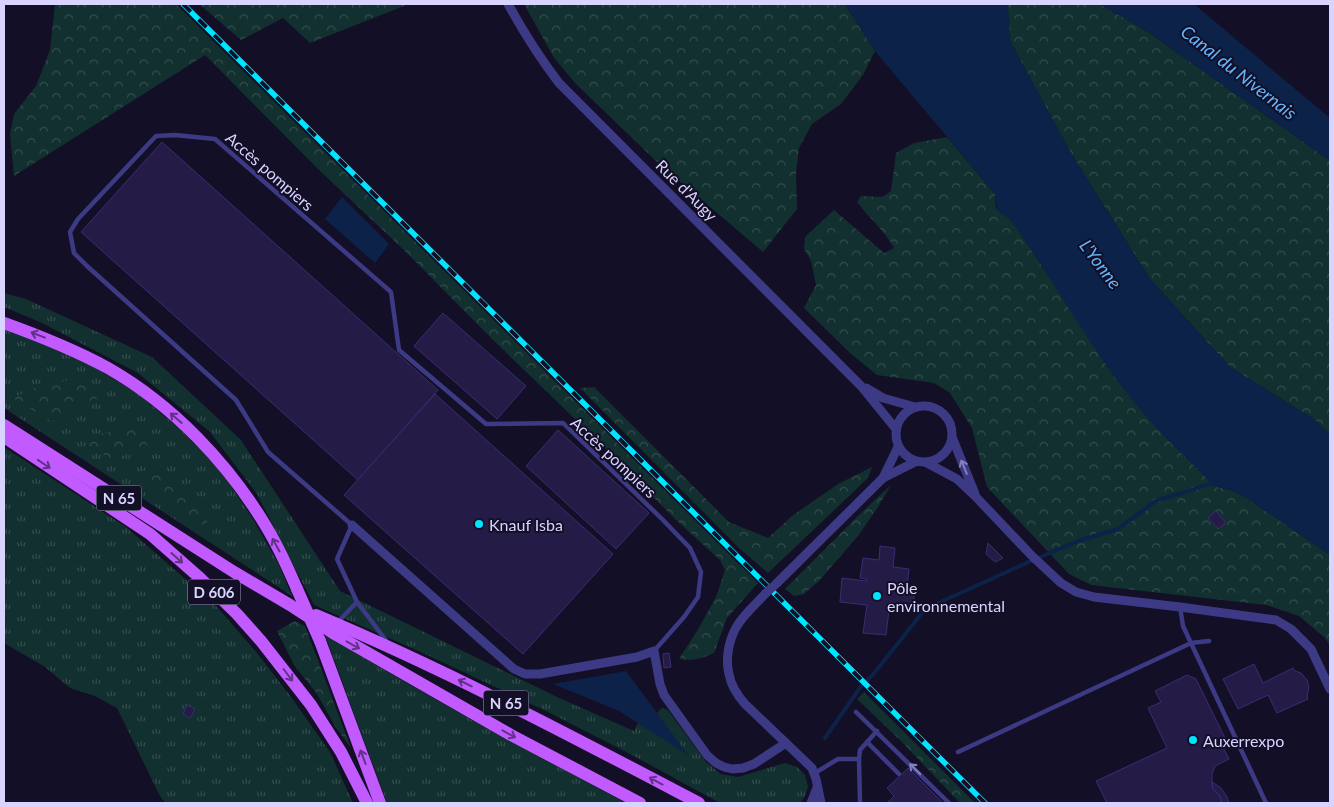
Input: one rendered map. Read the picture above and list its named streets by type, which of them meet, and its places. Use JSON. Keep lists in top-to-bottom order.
{
  "streets": {
    "main road": ["N 65", "D 606"],
    "street": ["Rue d'Augy"],
    "lane": ["Accès pompiers"]
  },
  "water": ["Canal du Nivernais", "L'Yonne"],
  "places": ["Knauf Isba", "Pôle environnemental", "Auxerrexpo"]
}
